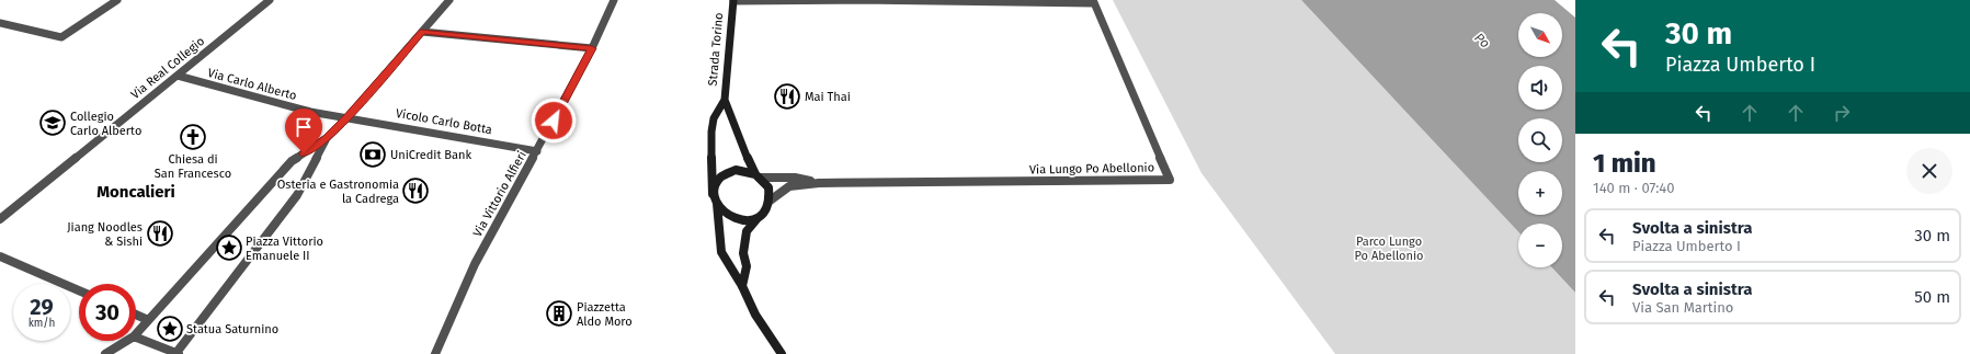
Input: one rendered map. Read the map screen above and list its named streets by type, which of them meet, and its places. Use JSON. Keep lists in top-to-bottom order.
{
  "streets": {
    "main road": ["Strada Torino"],
    "street": [
      "Via Real Collegio",
      "Via Carlo Alberto",
      "Vicolo Carlo Botta",
      "Via Lungo Po Abellonio",
      "Via Vittorio Alfieri"
    ]
  },
  "crossings": [
    ["Strada Torino", "Via Lungo Po Abellonio"],
    ["Via Real Collegio", "Via Carlo Alberto"],
    ["Via Carlo Alberto", "Vicolo Carlo Botta"],
    ["Vicolo Carlo Botta", "Via Vittorio Alfieri"]
  ],
  "districts": ["Moncalieri"],
  "water": ["Po"],
  "parks": ["Parco Lungo Po Abellonio"],
  "places": {
    "restaurant": ["Mai Thai", "Osteria e Gastronomia la Cadrega", "Jiang Noodles & Sishi"],
    "school or university": ["Collegio Carlo Alberto"],
    "church": ["Chiesa di San Francesco"],
    "bank": ["UniCredit Bank"],
    "place": ["Piazza Vittorio Emanuele II", "Statua Saturnino"],
    "building": ["Piazzetta Aldo Moro"]
  },
  "north": "bottom right",
  "page": {
    "turn": ["30 m", "Piazza Umberto I"],
    "map_buttons": ["+", "−"],
    "heading": ["1 min", "140 m · 07:40"],
    "list": [
      {
        "name": "Svolta a sinistra",
        "note": "Piazza Umberto I",
        "value": "30 m"
      },
      {
        "name": "Svolta a sinistra",
        "note": "Via San Martino",
        "value": "50 m"
      }
    ],
    "speed": "29 km/h",
    "limit": "30"
  }
}
